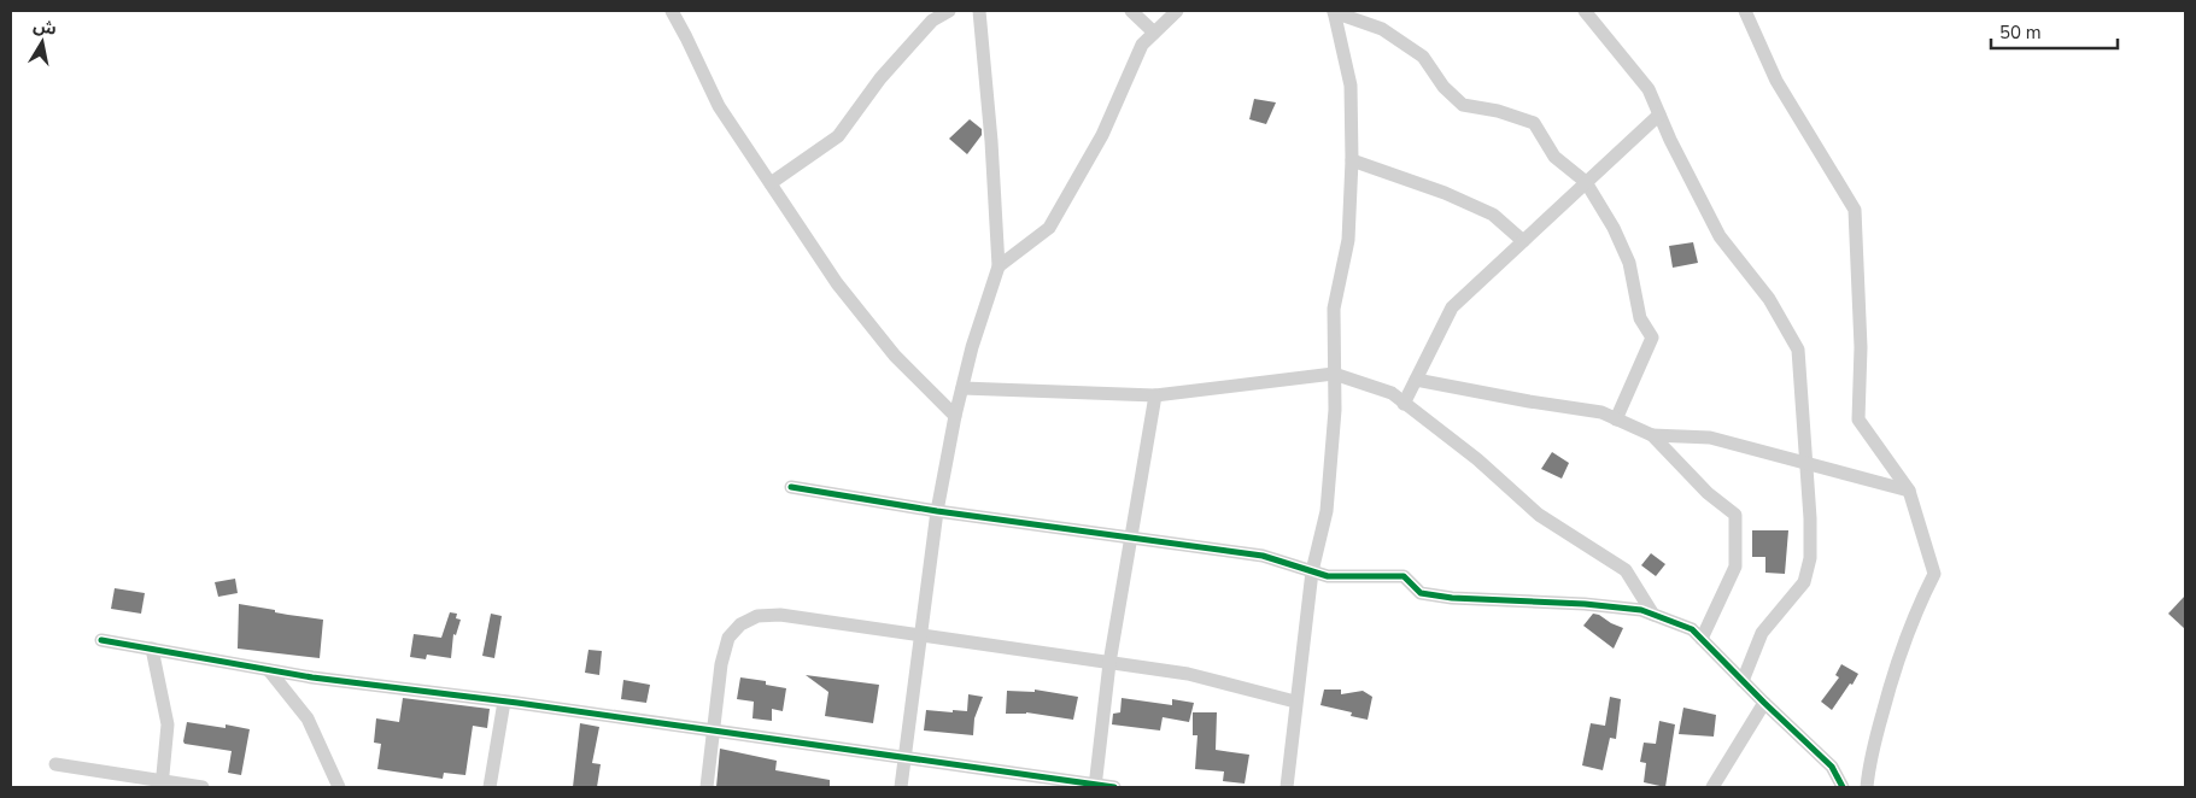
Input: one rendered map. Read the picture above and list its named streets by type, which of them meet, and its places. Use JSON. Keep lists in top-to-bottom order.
{
  "scale_bar": "50 m",
  "north": "top"
}
